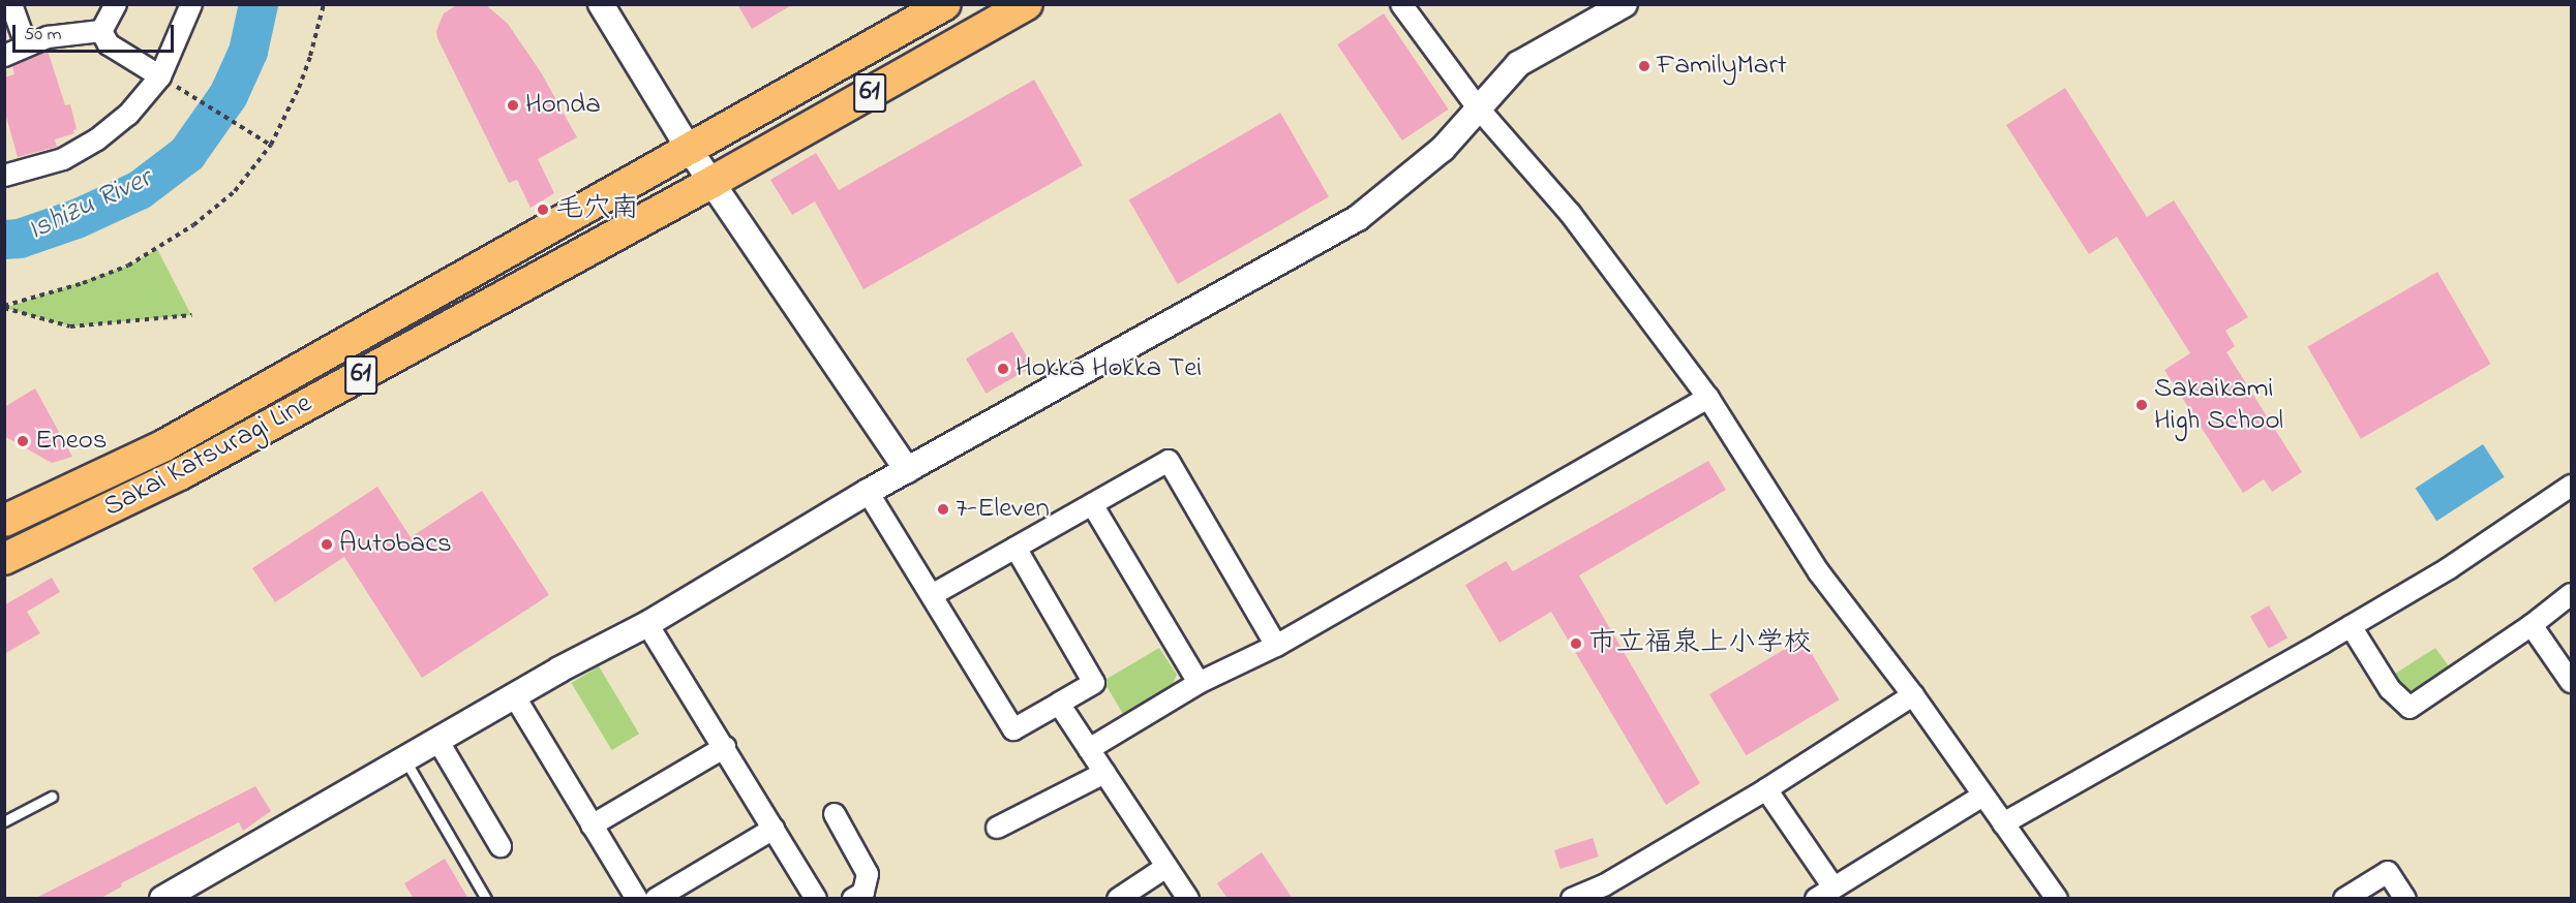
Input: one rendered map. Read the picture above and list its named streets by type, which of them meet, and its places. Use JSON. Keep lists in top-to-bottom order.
{
  "streets": {
    "main road": ["61", "Sakai Katsuragi Line"]
  },
  "water": ["Ishizu River"],
  "places": [
    "FamilyMart",
    "Honda",
    "毛穴南",
    "Hokka Hokka Tei",
    "Sakaikami High School",
    "Eneos",
    "7-Eleven",
    "Autobacs",
    "市立福泉上小学校"
  ],
  "scale_bar": "50 m"
}
